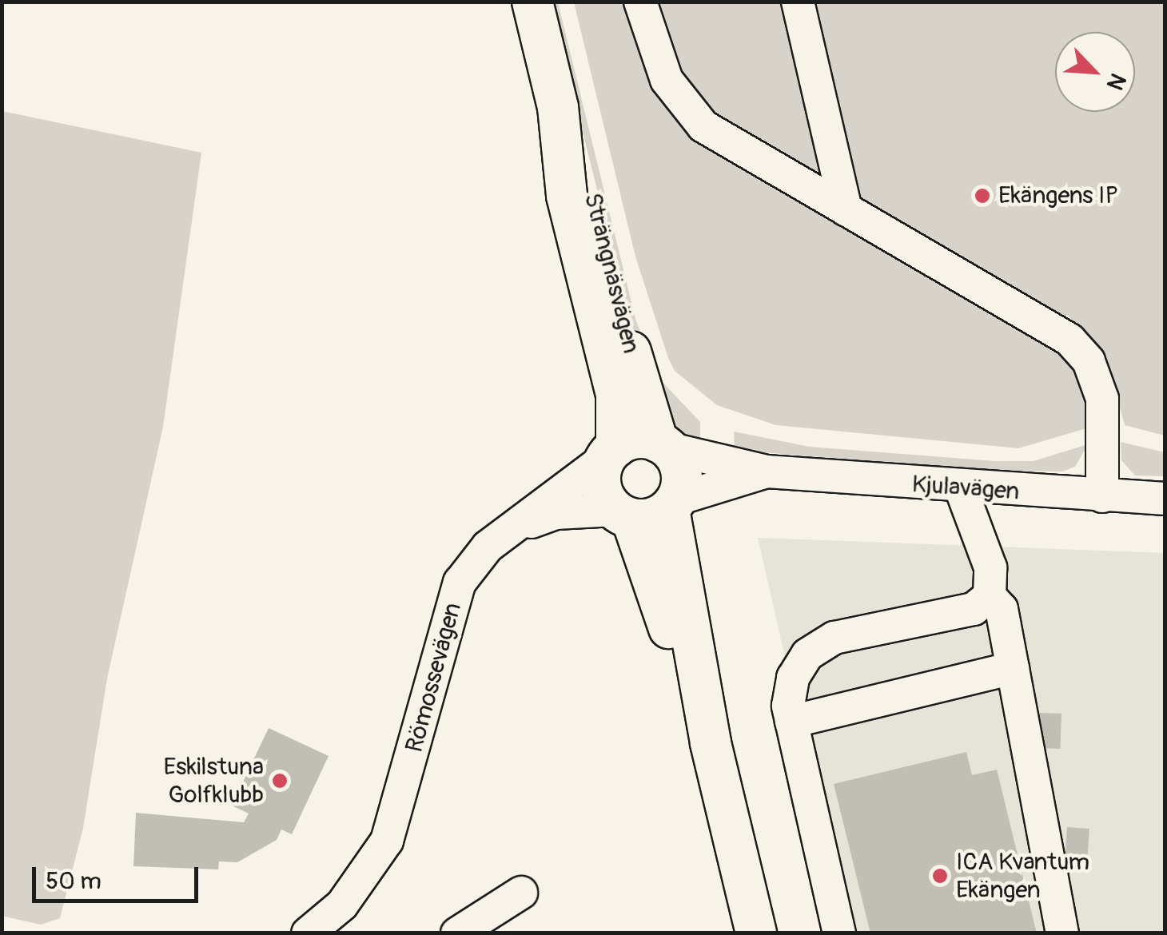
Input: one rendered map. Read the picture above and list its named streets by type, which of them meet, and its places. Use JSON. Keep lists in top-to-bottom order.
{
  "streets": {
    "main road": ["Strängnäsvägen"],
    "street": ["Kjulavägen", "Römossevägen"]
  },
  "crossings": [
    ["Strängnäsvägen", "Kjulavägen"],
    ["Strängnäsvägen", "Römossevägen"],
    ["Kjulavägen", "Römossevägen"]
  ],
  "places": ["Ekängens IP", "Eskilstuna Golfklubb", "ICA Kvantum Ekängen"],
  "scale_bar": "50 m",
  "north": "bottom right"
}
